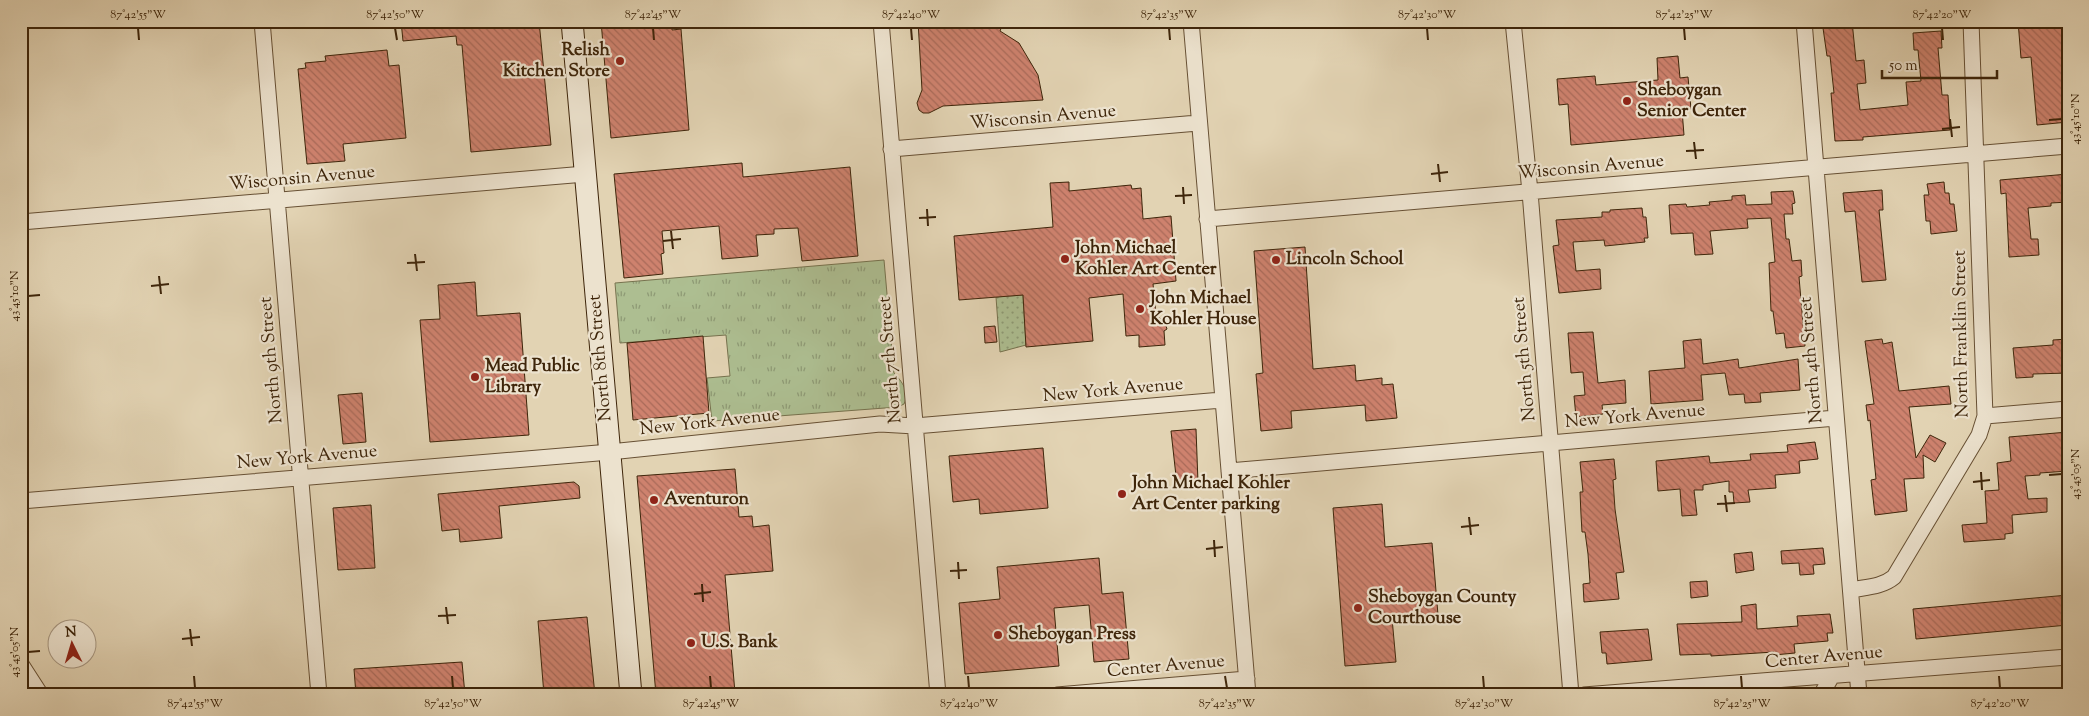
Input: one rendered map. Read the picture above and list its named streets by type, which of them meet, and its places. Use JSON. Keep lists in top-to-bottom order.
{
  "streets": {
    "main road": ["North 8th Street"],
    "street": [
      "Wisconsin Avenue",
      "North Franklin Street",
      "North 5th Street",
      "North 9th Street",
      "North 7th Street",
      "North 4th Street",
      "New York Avenue",
      "Center Avenue"
    ]
  },
  "crossings": [
    ["Wisconsin Avenue", "North Franklin Street"],
    ["Wisconsin Avenue", "North 8th Street"],
    ["Wisconsin Avenue", "North 5th Street"],
    ["Wisconsin Avenue", "North 9th Street"],
    ["Wisconsin Avenue", "North 7th Street"],
    ["Wisconsin Avenue", "North 4th Street"],
    ["North Franklin Street", "North 4th Street"],
    ["North 8th Street", "New York Avenue"],
    ["North 5th Street", "New York Avenue"],
    ["North 9th Street", "New York Avenue"],
    ["North 7th Street", "New York Avenue"],
    ["North 4th Street", "New York Avenue"],
    ["North 4th Street", "Center Avenue"]
  ],
  "places": [
    "Relish Kitchen Store",
    "Sheboygan Senior Center",
    "John Michael Kohler Art Center",
    "Lincoln School",
    "John Michael Kohler House",
    "Mead Public Library",
    "John Michael Kohler Art Center parking",
    "Aventuron",
    "Sheboygan County Courthouse",
    "Sheboygan Press",
    "U.S. Bank"
  ],
  "scale_bar": "50 m",
  "north": "top",
  "coordinates": [
    "87°42'55\"W",
    "87°42'50\"W",
    "87°42'45\"W",
    "87°42'40\"W",
    "87°42'35\"W",
    "87°42'30\"W",
    "87°42'25\"W",
    "87°42'20\"W",
    "43°45'10\"N",
    "43°45'05\"N"
  ]
}
